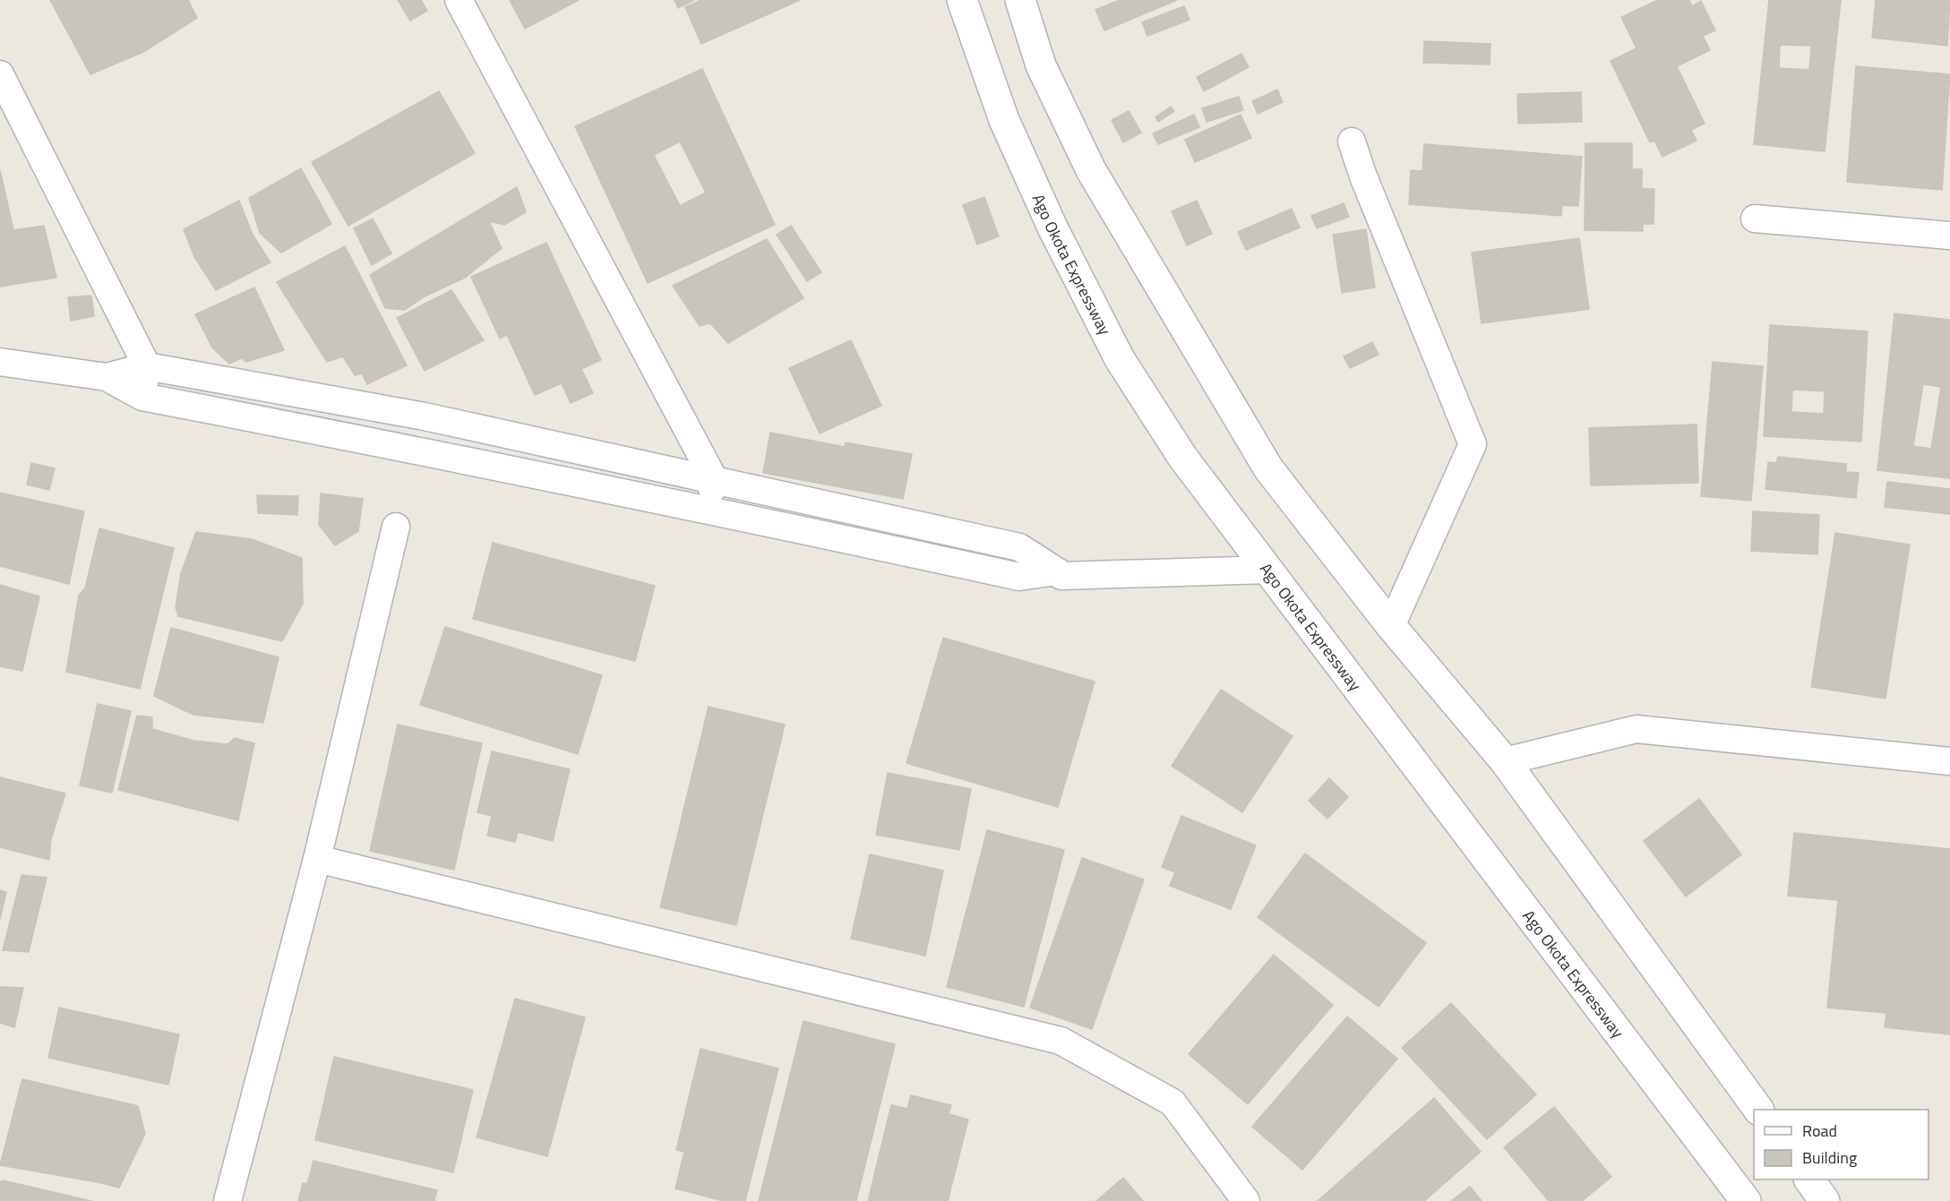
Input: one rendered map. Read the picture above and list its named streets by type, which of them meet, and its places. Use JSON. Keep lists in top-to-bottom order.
{
  "streets": {
    "main road": ["Ago Okota Expressway"]
  },
  "legend": ["Road", "Building"]
}
